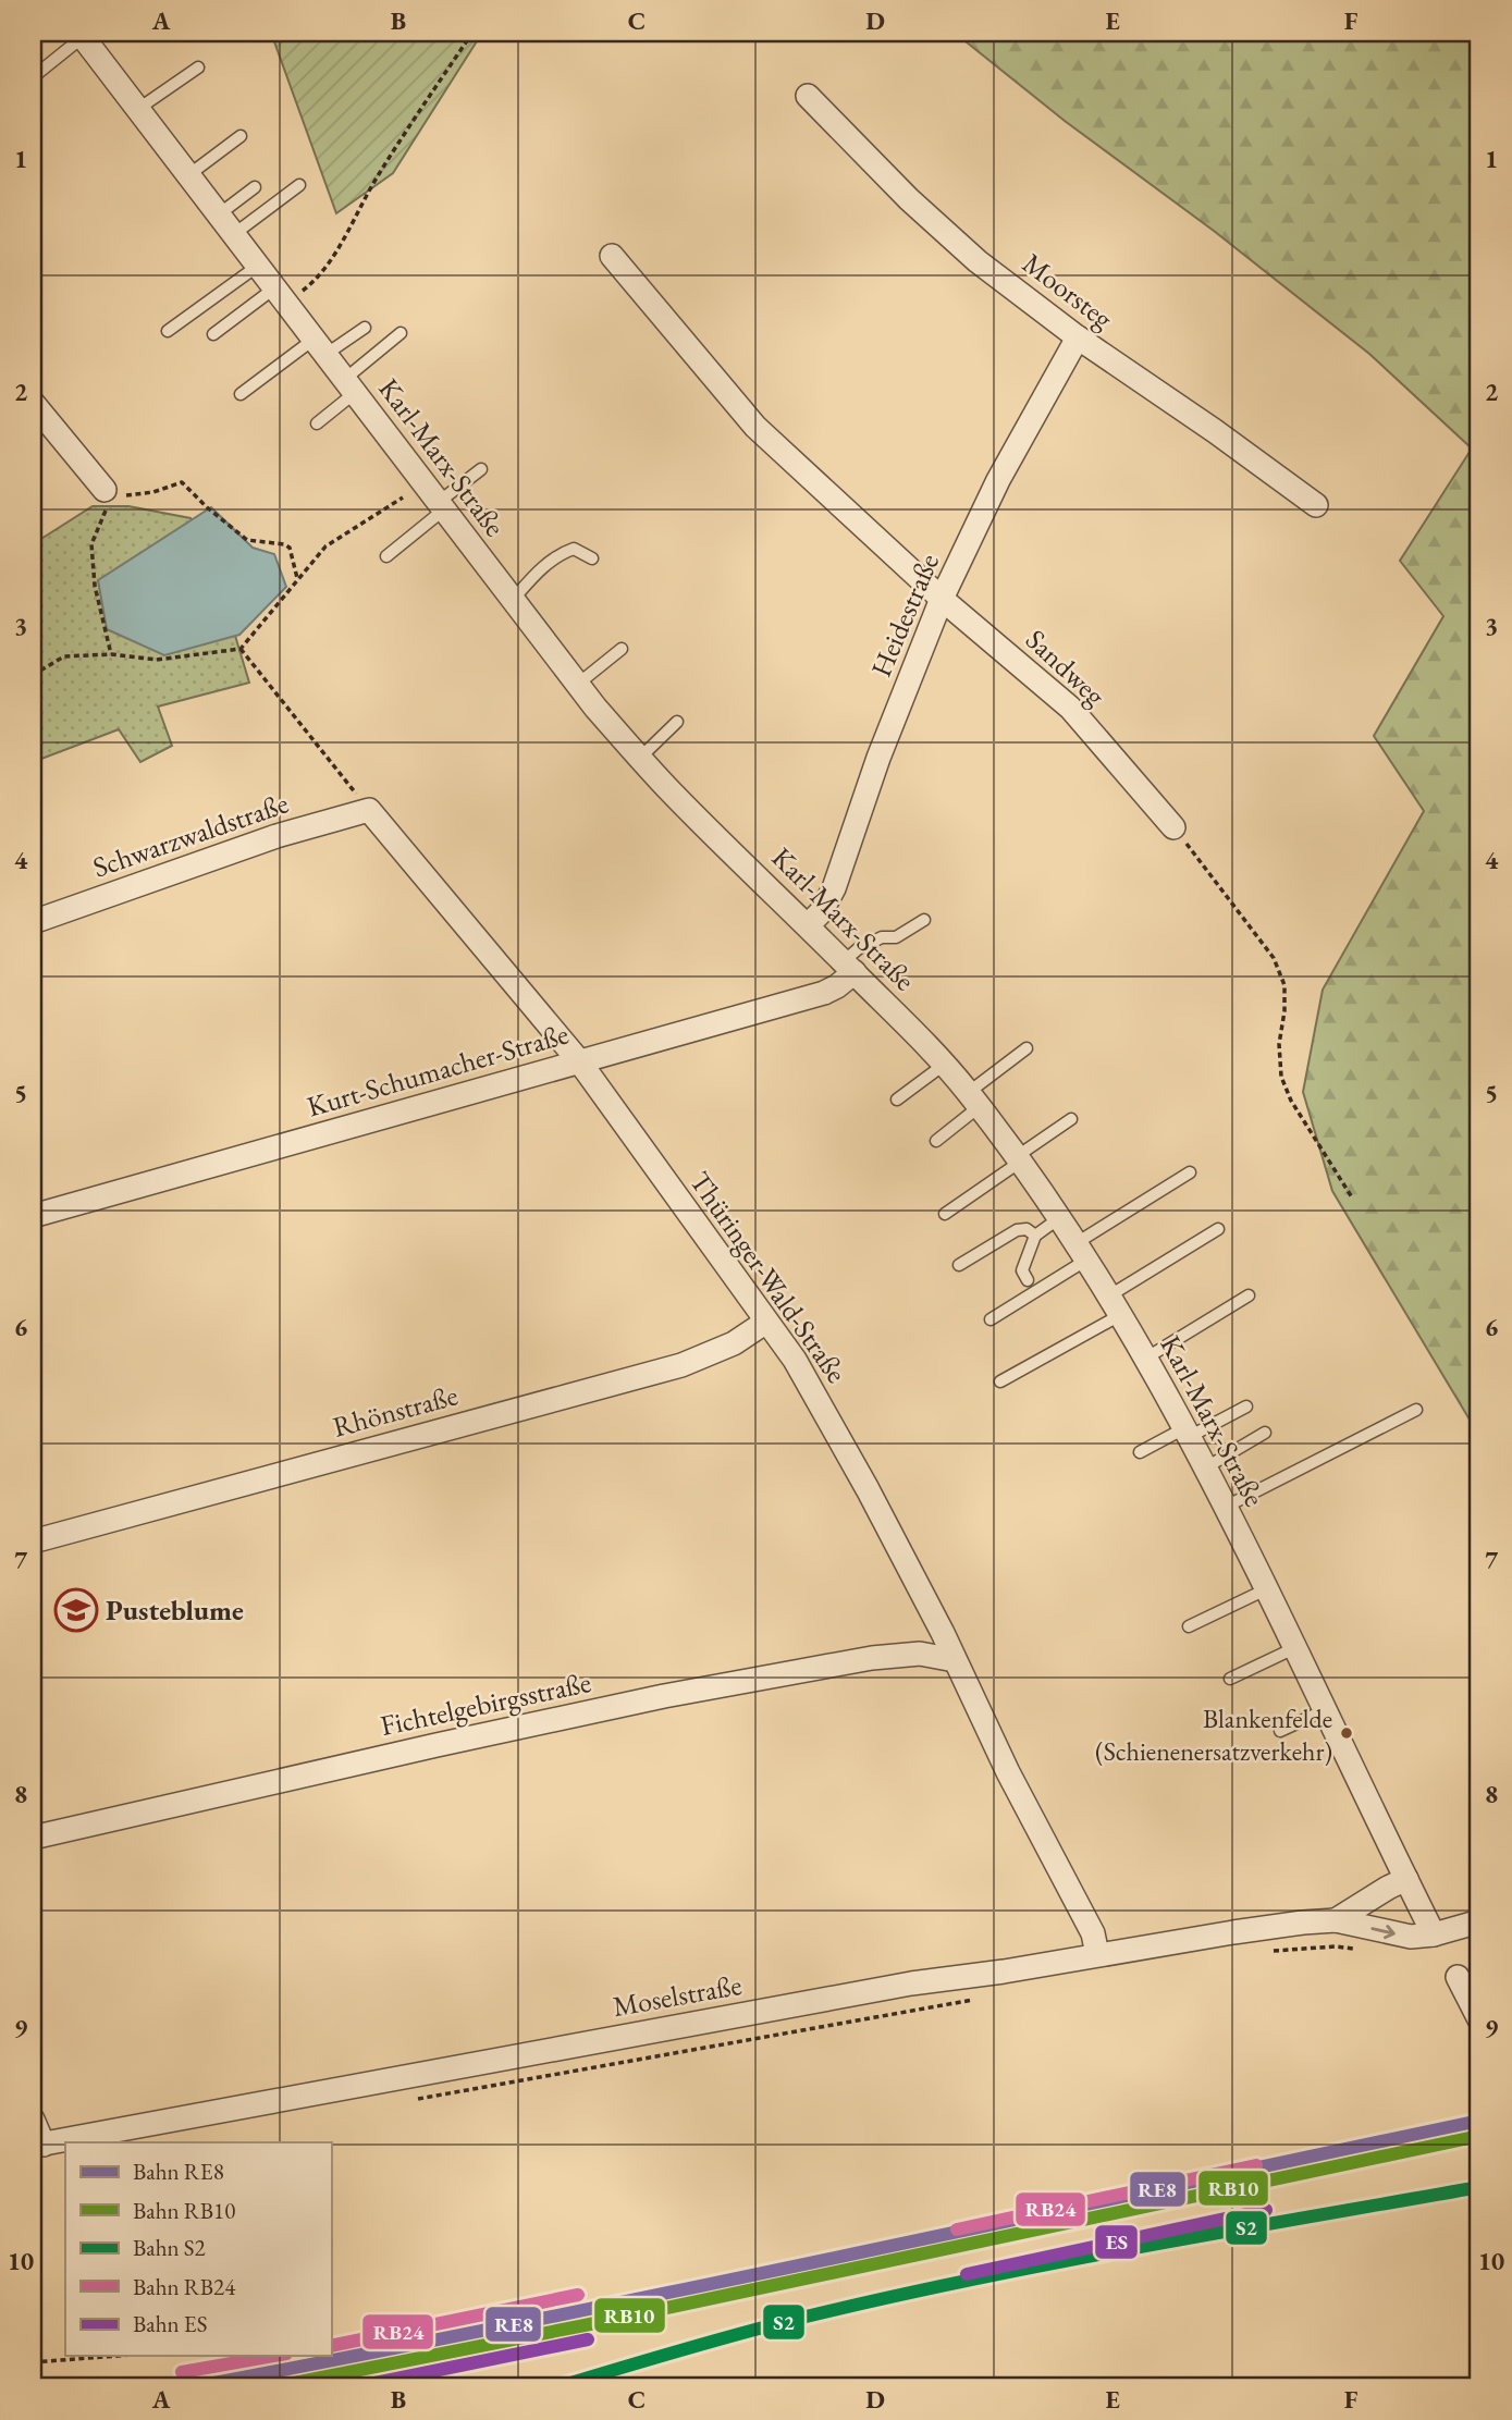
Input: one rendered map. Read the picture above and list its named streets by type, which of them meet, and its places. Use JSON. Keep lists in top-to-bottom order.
{
  "streets": {
    "street": [
      "Moorsteg",
      "Karl-Marx-Straße",
      "Heidestraße",
      "Sandweg",
      "Schwarzwaldstraße",
      "Kurt-Schumacher-Straße",
      "Thüringer-Wald-Straße",
      "Rhönstraße",
      "Fichtelgebirgsstraße",
      "Moselstraße"
    ]
  },
  "crossings": [
    ["Moorsteg", "Heidestraße"],
    ["Karl-Marx-Straße", "Heidestraße"],
    ["Karl-Marx-Straße", "Kurt-Schumacher-Straße"],
    ["Karl-Marx-Straße", "Moselstraße"],
    ["Heidestraße", "Sandweg"],
    ["Schwarzwaldstraße", "Thüringer-Wald-Straße"],
    ["Kurt-Schumacher-Straße", "Thüringer-Wald-Straße"],
    ["Thüringer-Wald-Straße", "Rhönstraße"],
    ["Thüringer-Wald-Straße", "Fichtelgebirgsstraße"],
    ["Thüringer-Wald-Straße", "Moselstraße"]
  ],
  "places": {
    "school or university": ["Pusteblume"],
    "other": ["Blankenfelde (Schienenersatzverkehr)"]
  },
  "lines": [
    "rail line RE8",
    "rail line RB10",
    "rail line RB24",
    "rail line S2",
    "rail line ES"
  ],
  "legend": [
    "Bahn RE8",
    "Bahn RB10",
    "Bahn S2",
    "Bahn RB24",
    "Bahn ES"
  ],
  "grid": {
    "columns": [
      "A",
      "B",
      "C",
      "D",
      "E",
      "F"
    ],
    "rows": [
      "1",
      "2",
      "3",
      "4",
      "5",
      "6",
      "7",
      "8",
      "9",
      "10"
    ]
  }
}
